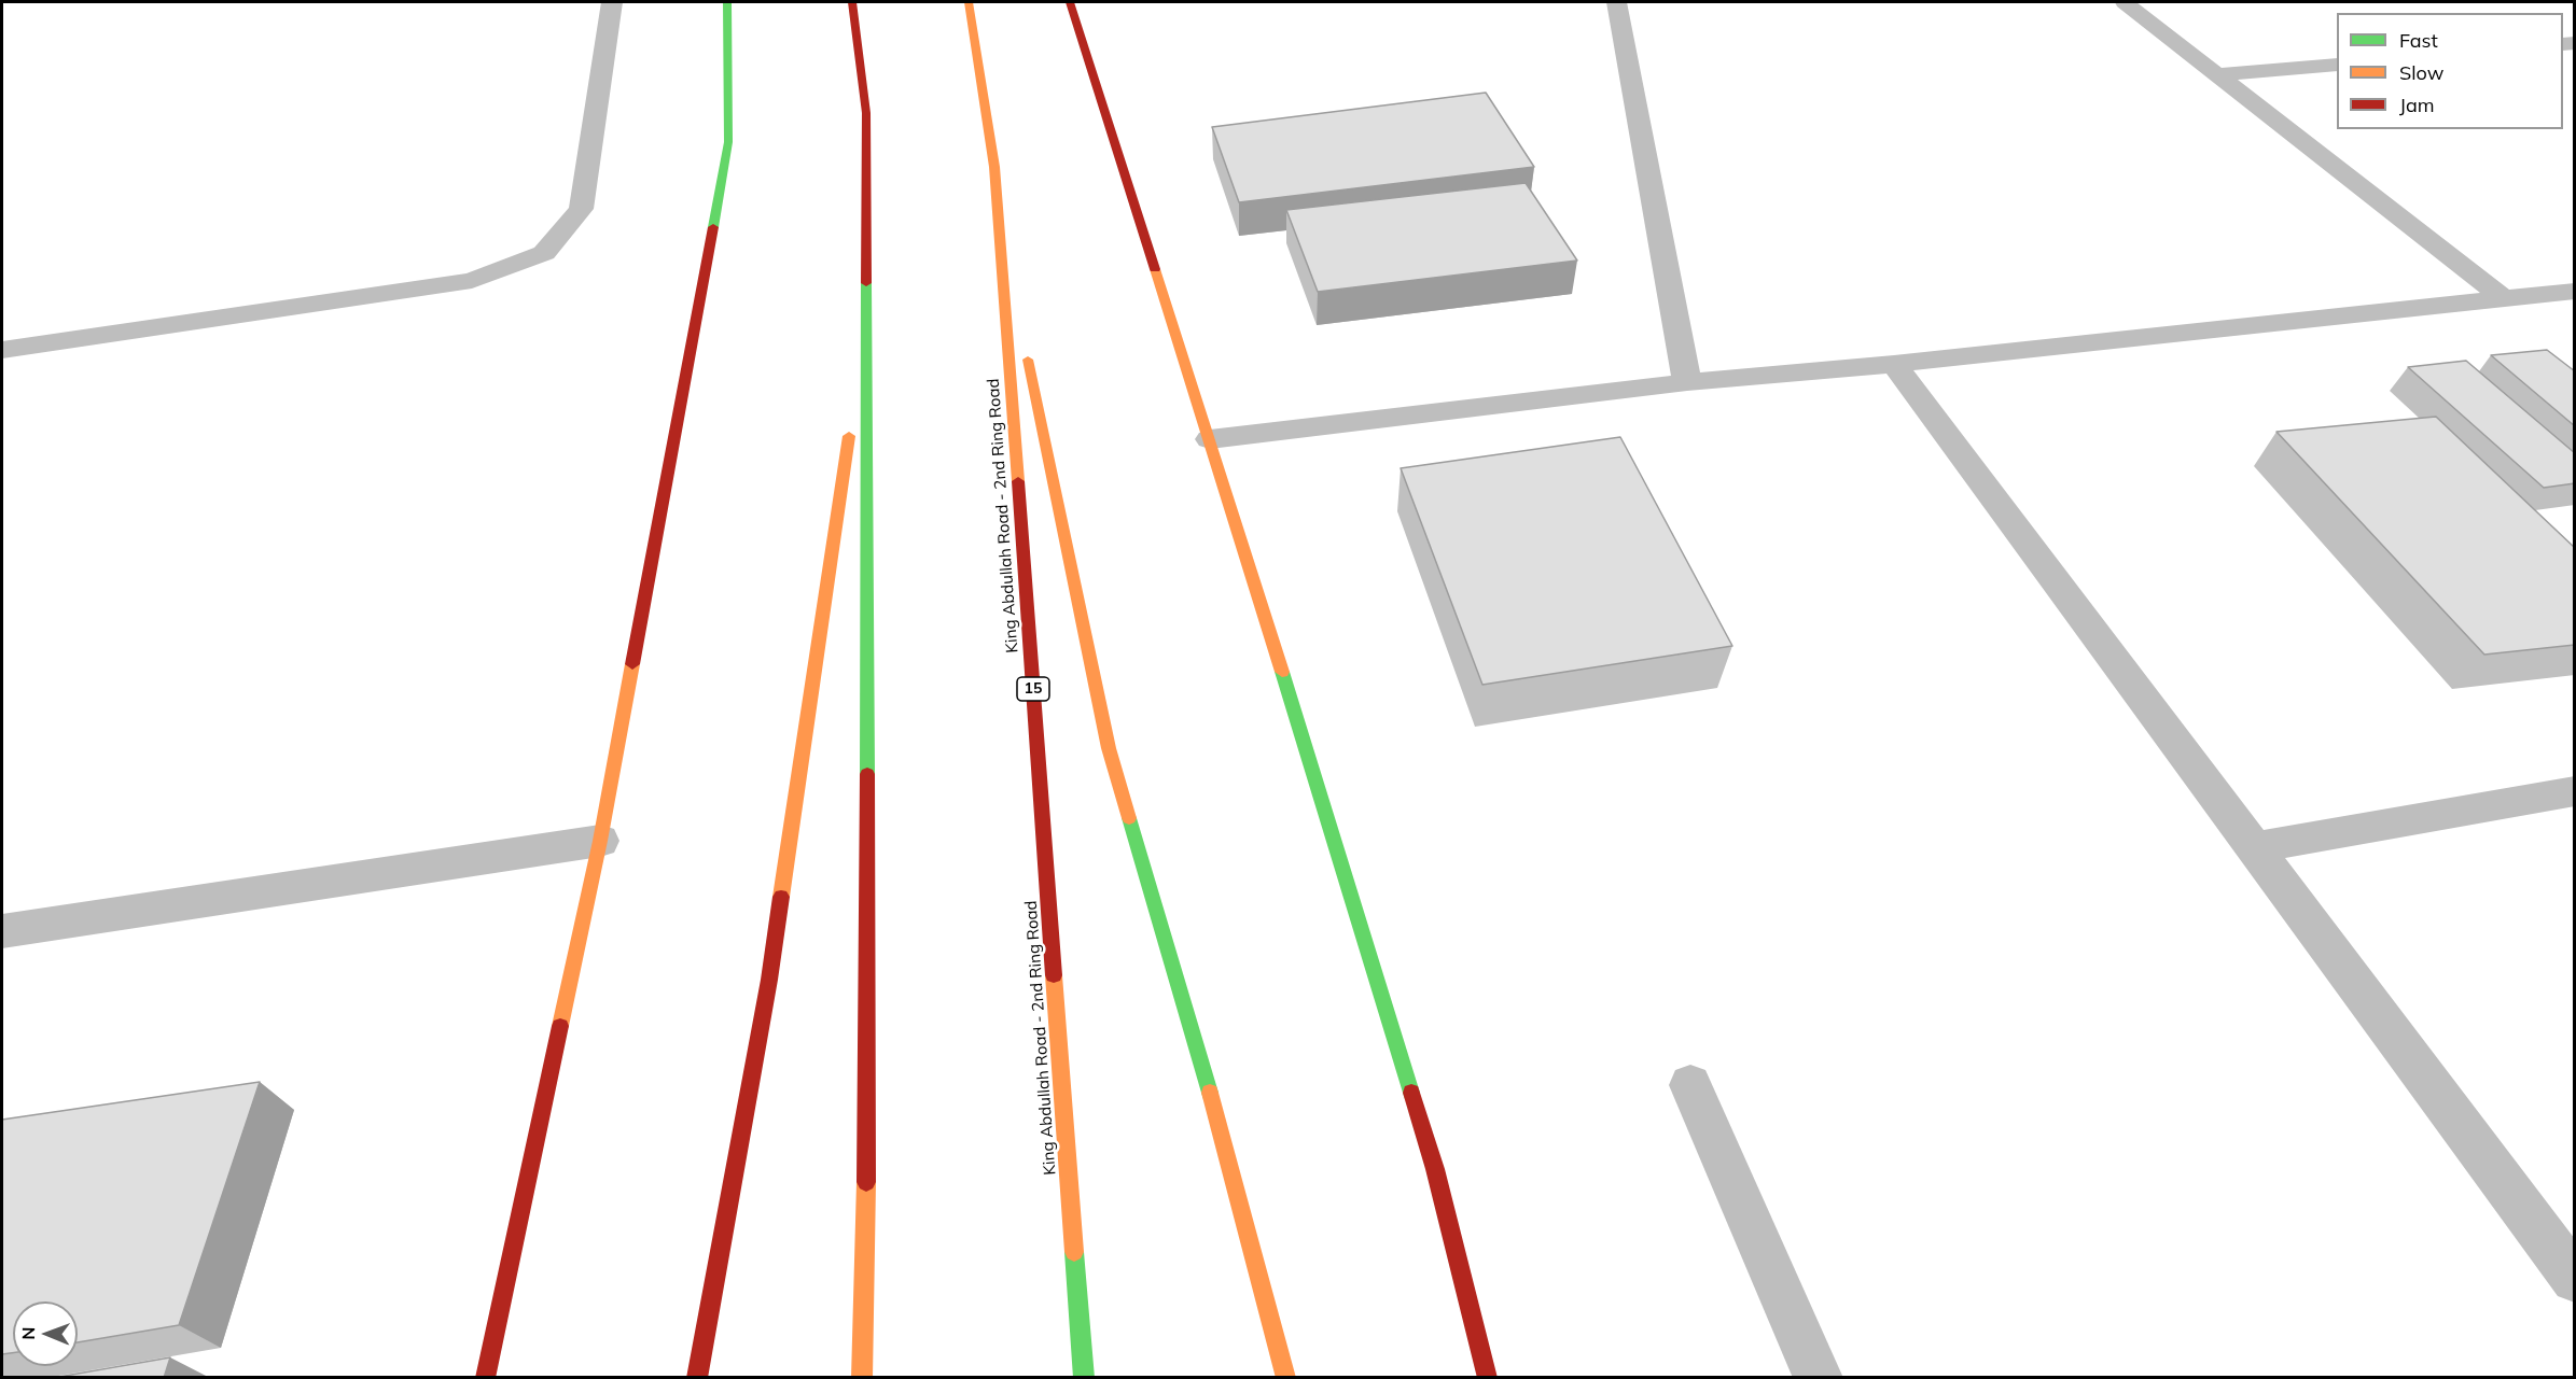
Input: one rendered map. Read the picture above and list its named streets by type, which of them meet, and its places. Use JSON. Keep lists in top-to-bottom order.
{
  "streets": {
    "main road": ["King Abdullah Road - 2nd Ring Road", "15"]
  },
  "legend": ["Fast", "Slow", "Jam"],
  "north": "left"
}
